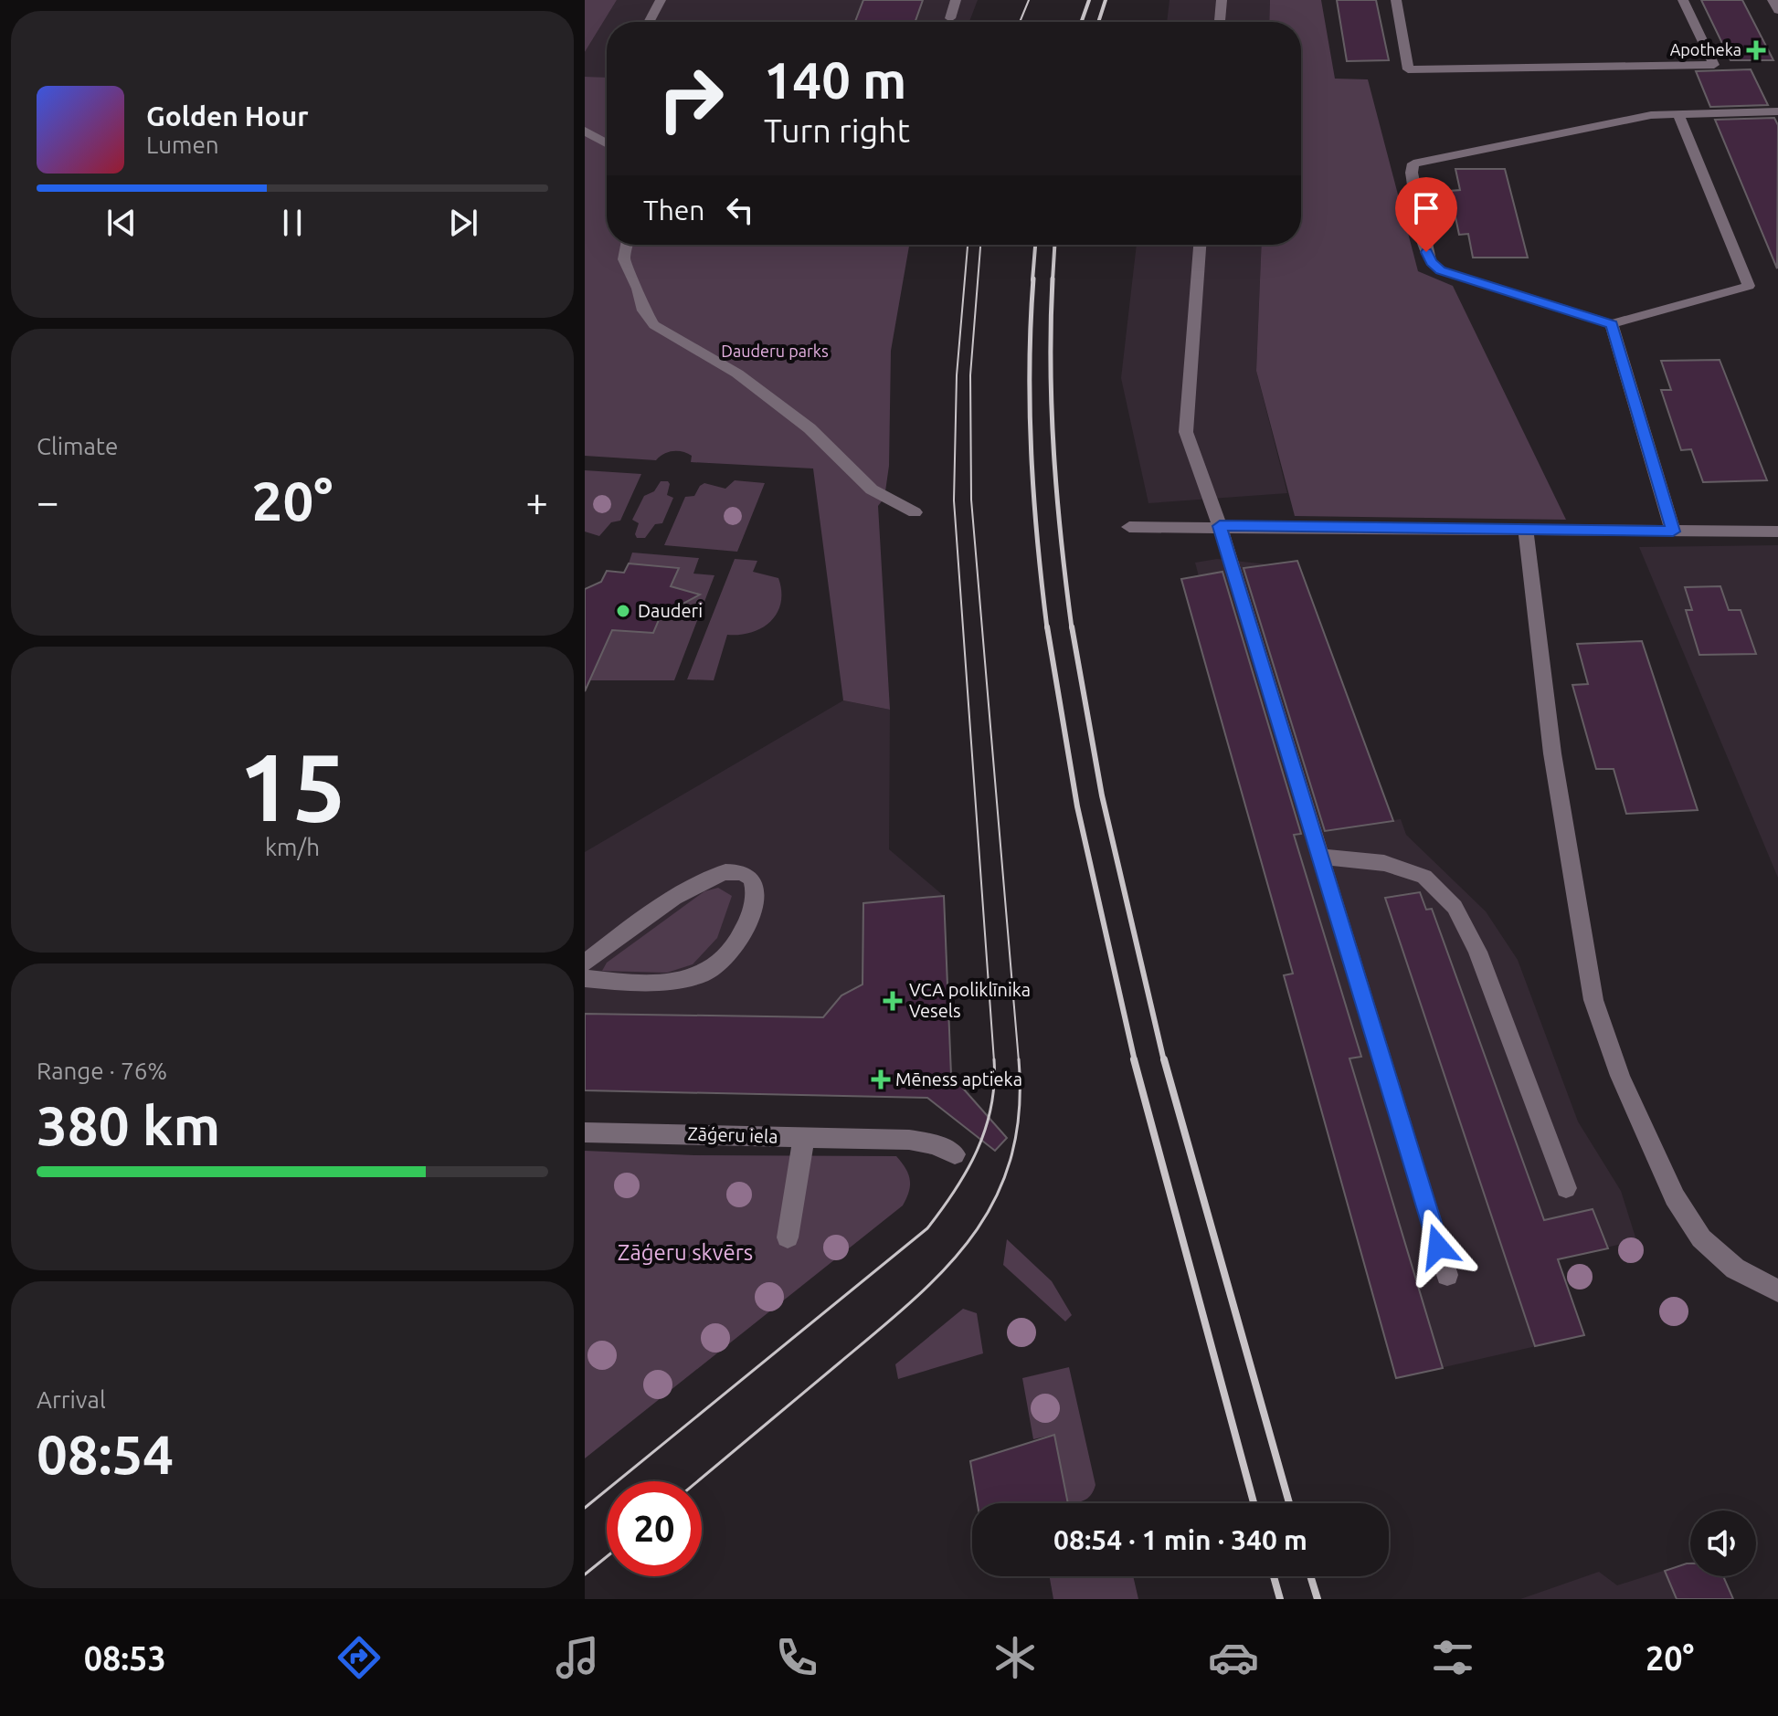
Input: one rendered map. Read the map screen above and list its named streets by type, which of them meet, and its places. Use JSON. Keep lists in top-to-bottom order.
{
  "streets": {
    "street": ["Zāģeru iela"]
  },
  "parks": ["Dauderu parks", "Zāģeru skvērs"],
  "places": {
    "health": ["Apotheka", "VCA poliklīnika Vesels", "Mēness aptieka"],
    "other": ["Dauderi"]
  },
  "page": {
    "turn": ["140 m", "Turn right"],
    "song": ["Golden Hour", "Lumen"],
    "then": "Then",
    "tile": [
      "Climate",
      ["15", "km/h"],
      ["Range · 76%", "380 km"],
      ["Arrival", "08:54"]
    ],
    "heat": ["−", "20°", "+"],
    "limit": "20",
    "trip": "08:54 · 1 min · 340 m",
    "tabs": ["08:53", "20°"]
  }
}
